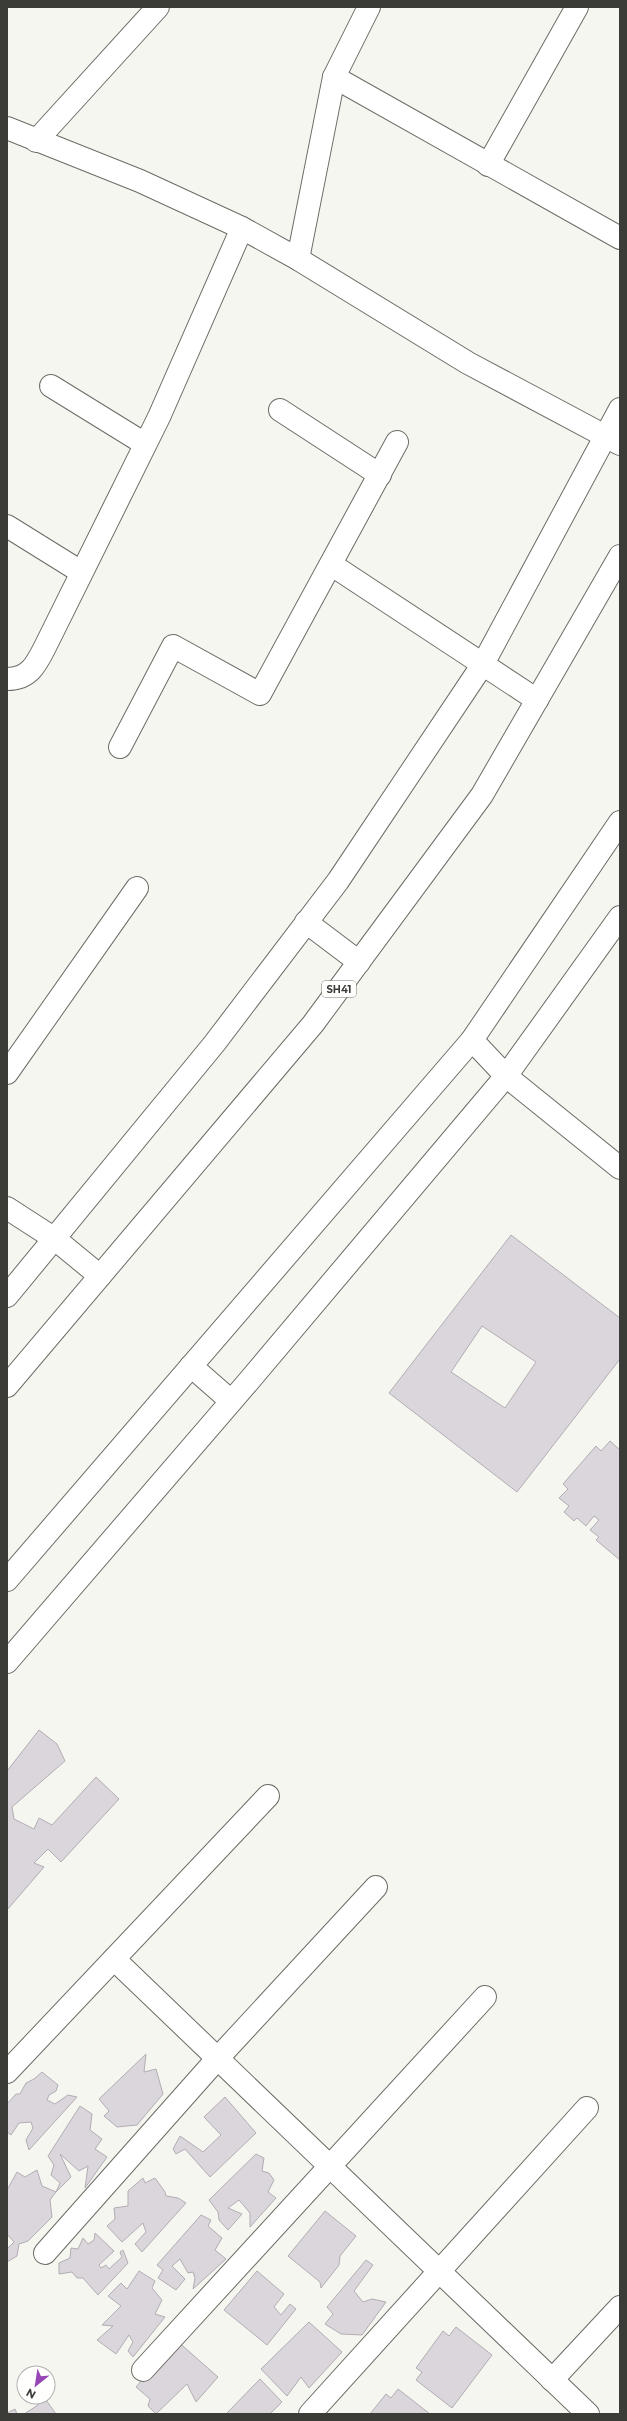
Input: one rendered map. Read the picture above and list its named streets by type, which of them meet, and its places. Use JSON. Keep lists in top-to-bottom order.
{
  "streets": {
    "street": ["SH41"]
  },
  "north": "bottom left"
}
